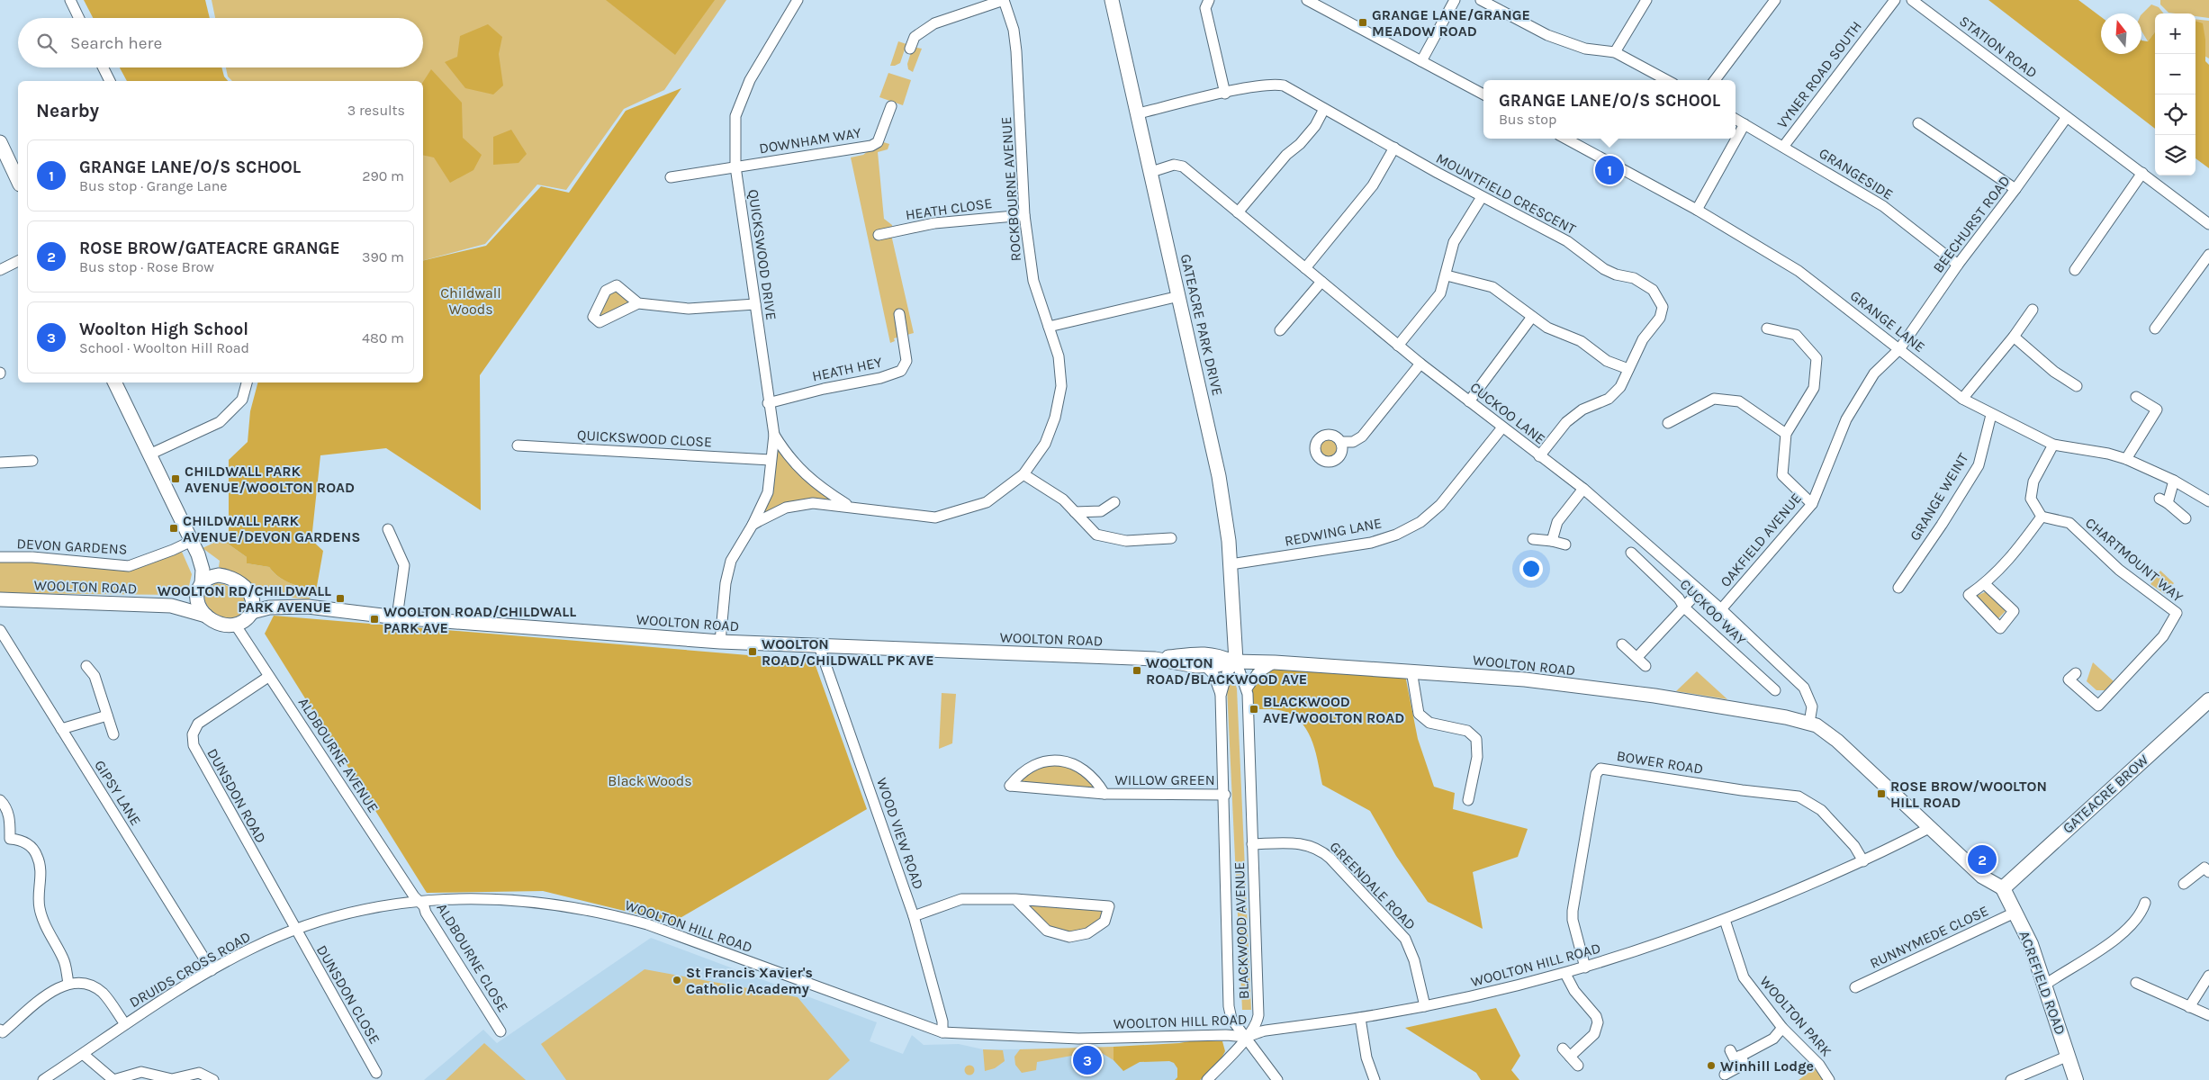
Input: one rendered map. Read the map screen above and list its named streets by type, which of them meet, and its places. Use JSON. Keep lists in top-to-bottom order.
{
  "streets": {
    "main road": ["GATEACRE BROW", "ACREFIELD ROAD"],
    "street": [
      "STATION ROAD",
      "VYNER ROAD SOUTH",
      "DOWNHAM WAY",
      "GRANGESIDE",
      "ROCKBOURNE AVENUE",
      "MOUNTFIELD CRESCENT",
      "HEATH CLOSE",
      "BEECHURST ROAD",
      "QUICKSWOOD DRIVE",
      "GRANGE LANE",
      "GATEACRE PARK DRIVE",
      "HEATH HEY",
      "CUCKOO LANE",
      "QUICKSWOOD CLOSE",
      "GRANGE WEINT",
      "REDWING LANE",
      "OAKFIELD AVENUE",
      "DEVON GARDENS",
      "CHARTMOUNT WAY",
      "WOOLTON ROAD",
      "CUCKOO WAY",
      "ALDBOURNE AVENUE",
      "BOWER ROAD",
      "WILLOW GREEN",
      "GIPSY LANE",
      "DUNSDON ROAD",
      "WOOD VIEW ROAD",
      "GREENDALE ROAD",
      "WOOLTON HILL ROAD",
      "BLACKWOOD AVENUE",
      "RUNNYMEDE CLOSE",
      "ALDBOURNE CLOSE",
      "DRUIDS CROSS ROAD",
      "DUNSDON CLOSE",
      "WOOLTON PARK"
    ]
  },
  "crossings": [
    ["STATION ROAD", "BEECHURST ROAD"],
    ["VYNER ROAD SOUTH", "GRANGESIDE"],
    ["DOWNHAM WAY", "QUICKSWOOD DRIVE"],
    ["GRANGESIDE", "BEECHURST ROAD"],
    ["ROCKBOURNE AVENUE", "HEATH CLOSE"],
    ["ROCKBOURNE AVENUE", "QUICKSWOOD DRIVE"],
    ["ROCKBOURNE AVENUE", "WOOLTON ROAD"],
    ["MOUNTFIELD CRESCENT", "GATEACRE PARK DRIVE"],
    ["MOUNTFIELD CRESCENT", "CUCKOO LANE"],
    ["BEECHURST ROAD", "GRANGE LANE"],
    ["BEECHURST ROAD", "OAKFIELD AVENUE"],
    ["QUICKSWOOD DRIVE", "HEATH HEY"],
    ["QUICKSWOOD DRIVE", "QUICKSWOOD CLOSE"],
    ["GRANGE LANE", "GRANGE WEINT"],
    ["GRANGE LANE", "OAKFIELD AVENUE"],
    ["GATEACRE PARK DRIVE", "CUCKOO LANE"],
    ["GATEACRE PARK DRIVE", "REDWING LANE"],
    ["GATEACRE PARK DRIVE", "WOOLTON ROAD"],
    ["GATEACRE PARK DRIVE", "BLACKWOOD AVENUE"],
    ["CUCKOO LANE", "REDWING LANE"],
    ["CUCKOO LANE", "OAKFIELD AVENUE"],
    ["CUCKOO LANE", "WOOLTON ROAD"],
    ["WOOLTON ROAD", "ALDBOURNE AVENUE"],
    ["WOOLTON ROAD", "GATEACRE BROW"],
    ["WOOLTON ROAD", "WOOD VIEW ROAD"],
    ["WOOLTON ROAD", "WOOLTON HILL ROAD"],
    ["WOOLTON ROAD", "BLACKWOOD AVENUE"],
    ["WOOLTON ROAD", "ACREFIELD ROAD"],
    ["ALDBOURNE AVENUE", "DUNSDON ROAD"],
    ["ALDBOURNE AVENUE", "WOOLTON HILL ROAD"],
    ["ALDBOURNE AVENUE", "ALDBOURNE CLOSE"],
    ["ALDBOURNE AVENUE", "DRUIDS CROSS ROAD"],
    ["BOWER ROAD", "WOOLTON HILL ROAD"],
    ["WILLOW GREEN", "BLACKWOOD AVENUE"],
    ["GIPSY LANE", "DRUIDS CROSS ROAD"],
    ["GATEACRE BROW", "ACREFIELD ROAD"],
    ["DUNSDON ROAD", "DRUIDS CROSS ROAD"],
    ["DUNSDON ROAD", "DUNSDON CLOSE"],
    ["WOOD VIEW ROAD", "WOOLTON HILL ROAD"],
    ["GREENDALE ROAD", "WOOLTON HILL ROAD"],
    ["GREENDALE ROAD", "BLACKWOOD AVENUE"],
    ["WOOLTON HILL ROAD", "BLACKWOOD AVENUE"],
    ["WOOLTON HILL ROAD", "ALDBOURNE CLOSE"],
    ["WOOLTON HILL ROAD", "DRUIDS CROSS ROAD"],
    ["WOOLTON HILL ROAD", "WOOLTON PARK"],
    ["RUNNYMEDE CLOSE", "ACREFIELD ROAD"],
    ["ALDBOURNE CLOSE", "DRUIDS CROSS ROAD"],
    ["DRUIDS CROSS ROAD", "DUNSDON CLOSE"]
  ],
  "parks": ["Childwall Woods", "Black Woods"],
  "places": {
    "transit": [
      "GRANGE LANE/GRANGE MEADOW ROAD",
      "CHILDWALL PARK AVENUE/WOOLTON ROAD",
      "CHILDWALL PARK AVENUE/DEVON GARDENS",
      "WOOLTON RD/CHILDWALL PARK AVENUE",
      "WOOLTON ROAD/CHILDWALL PARK AVE",
      "WOOLTON ROAD/CHILDWALL PK AVE",
      "WOOLTON ROAD/BLACKWOOD AVE",
      "BLACKWOOD AVE/WOOLTON ROAD",
      "ROSE BROW/WOOLTON HILL ROAD"
    ],
    "other": ["St Francis Xavier's Catholic Academy", "Winhill Lodge"]
  },
  "north": "top",
  "page": {
    "map_buttons": ["+", "−"],
    "search": "Search here",
    "popup": ["GRANGE LANE/O/S SCHOOL", "Bus stop"],
    "heading": ["Nearby", "3 results"],
    "list": [
      {
        "mark": "1",
        "name": "GRANGE LANE/O/S SCHOOL",
        "note": "Bus stop · Grange Lane",
        "value": "290 m"
      },
      {
        "mark": "2",
        "name": "ROSE BROW/GATEACRE GRANGE",
        "note": "Bus stop · Rose Brow",
        "value": "390 m"
      },
      {
        "mark": "3",
        "name": "Woolton High School",
        "note": "School · Woolton Hill Road",
        "value": "480 m"
      }
    ],
    "pins": ["1", "2", "3"]
  }
}
